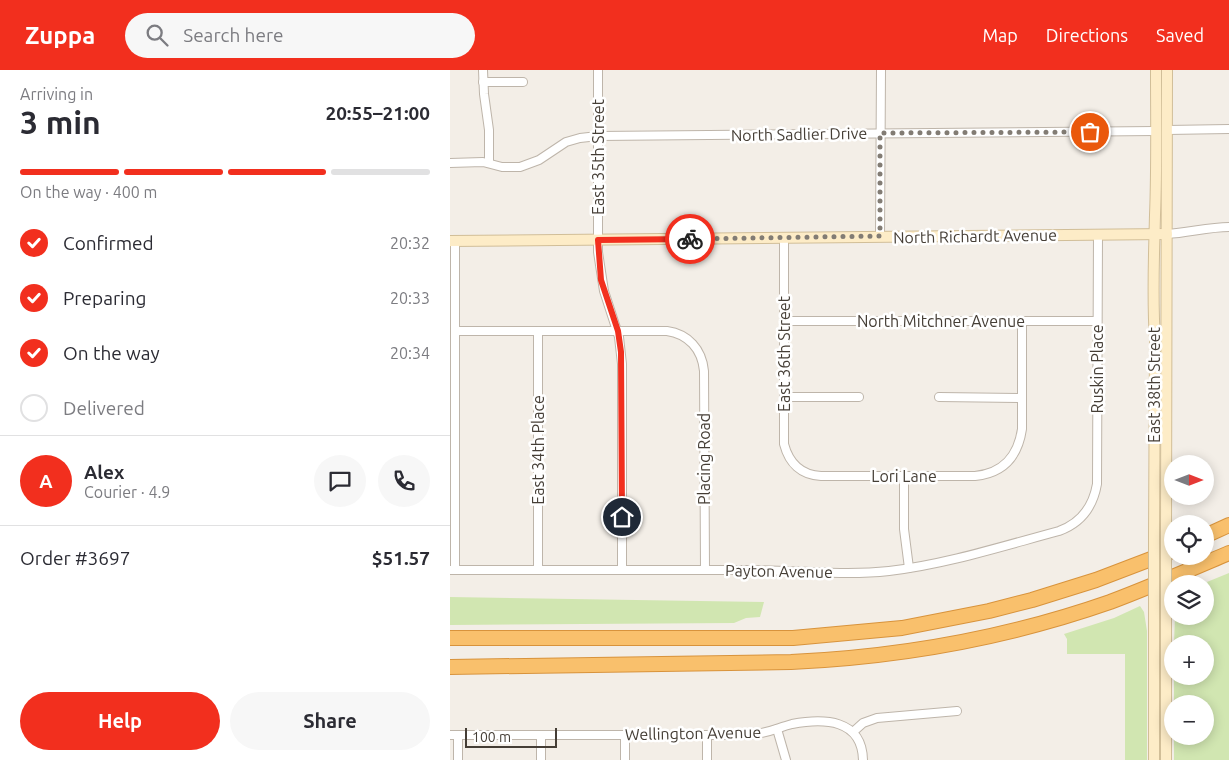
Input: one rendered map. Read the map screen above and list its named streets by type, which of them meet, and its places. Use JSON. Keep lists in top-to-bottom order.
{
  "streets": {
    "main road": ["North Richardt Avenue", "East 38th Street"],
    "street": [
      "North Sadlier Drive",
      "East 35th Street",
      "North Mitchner Avenue",
      "East 36th Street",
      "Ruskin Place",
      "East 34th Place",
      "Placing Road",
      "Lori Lane",
      "Payton Avenue",
      "Wellington Avenue"
    ]
  },
  "crossings": [
    ["North Sadlier Drive", "East 35th Street"],
    ["North Sadlier Drive", "East 38th Street"],
    ["East 35th Street", "North Richardt Avenue"],
    ["East 35th Street", "Placing Road"],
    ["East 35th Street", "Payton Avenue"],
    ["North Richardt Avenue", "East 36th Street"],
    ["North Richardt Avenue", "Ruskin Place"],
    ["North Richardt Avenue", "East 38th Street"],
    ["North Mitchner Avenue", "East 36th Street"],
    ["North Mitchner Avenue", "Ruskin Place"],
    ["East 36th Street", "Lori Lane"],
    ["Ruskin Place", "Payton Avenue"],
    ["East 34th Place", "Payton Avenue"],
    ["Placing Road", "Payton Avenue"]
  ],
  "scale_bar": "100 m",
  "north": "right",
  "page": {
    "header": "Zuppa",
    "search": "Search here",
    "nav": ["Map", "Directions", "Saved"],
    "heading": ["3 min", "Arriving in", "20:55–21:00"],
    "panel": [
      "Alex",
      "Courier · 4.9",
      "Order #3697",
      "$51.57"
    ],
    "bar": "On the way · 400 m",
    "list": [
      ["Confirmed", "20:32"],
      ["Preparing", "20:33"],
      ["On the way", "20:34"],
      "Delivered"
    ],
    "round": "A",
    "map_buttons": ["+", "−"],
    "buttons": ["Help", "Share"],
    "scale": "100 m"
  }
}
